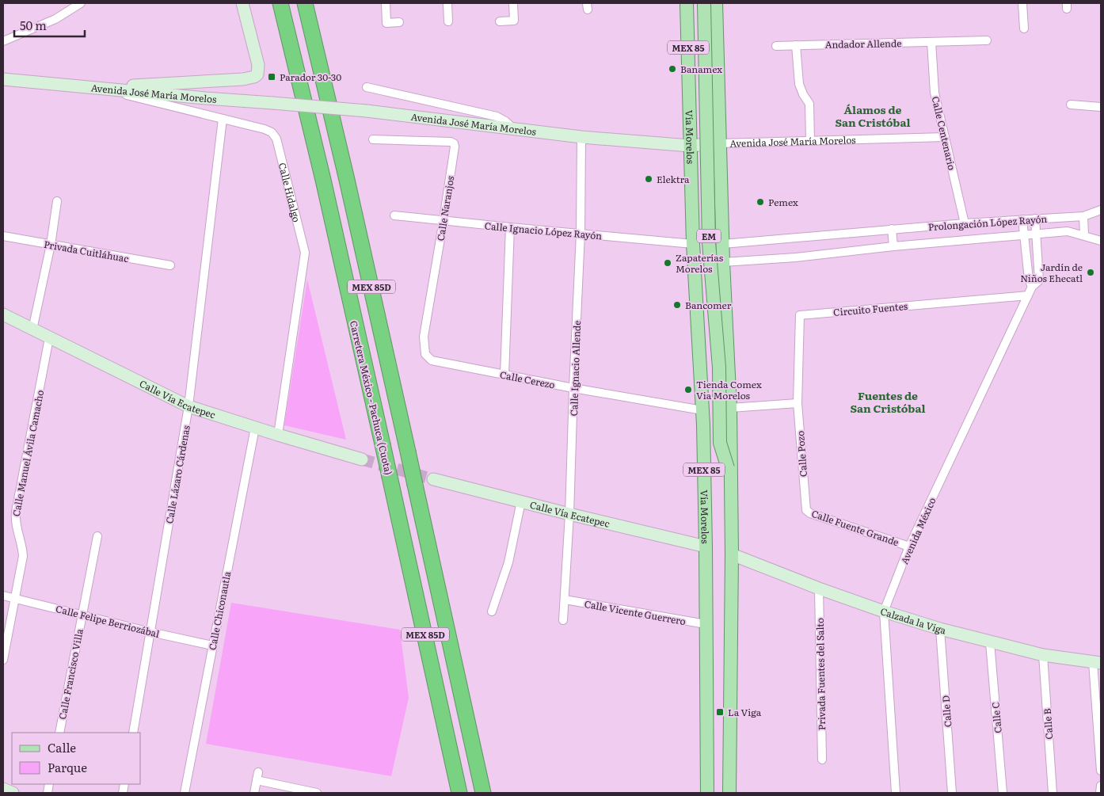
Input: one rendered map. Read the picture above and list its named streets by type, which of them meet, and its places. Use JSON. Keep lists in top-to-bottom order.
{
  "streets": {
    "highway": ["MEX 85D", "Carretera México - Pachuca (Cuota)"],
    "main road": [
      "MEX 85",
      "Avenida José María Morelos",
      "Vía Morelos",
      "EM",
      "Calle Vía Ecatepec",
      "Calzada la Viga"
    ],
    "street": [
      "Andador Allende",
      "Calle Centenario",
      "Calle Hidalgo",
      "Calle Naranjos",
      "Prolongación López Rayón",
      "Calle Ignacio López Rayón",
      "Privada Cuitláhuac",
      "Circuito Fuentes",
      "Calle Ignacio Allende",
      "Calle Cerezo",
      "Calle Manuel Ávila Camacho",
      "Calle Pozo",
      "Calle Lázaro Cárdenas",
      "Calle Fuente Grande",
      "Avenida México",
      "Calle Chiconautla",
      "Calle Vicente Guerrero",
      "Calle Felipe Berriozábal",
      "Calle Francisco Villa",
      "Privada Fuentes del Salto",
      "Calle D",
      "Calle C",
      "Calle B"
    ]
  },
  "crossings": [
    ["Andador Allende", "Calle Centenario"],
    ["MEX 85", "Avenida José María Morelos"],
    ["MEX 85", "Prolongación López Rayón"],
    ["MEX 85", "EM"],
    ["MEX 85", "Calzada la Viga"],
    ["Avenida José María Morelos", "Calle Centenario"],
    ["Avenida José María Morelos", "Vía Morelos"],
    ["Avenida José María Morelos", "Calle Hidalgo"],
    ["Avenida José María Morelos", "Calle Ignacio Allende"],
    ["Calle Centenario", "Prolongación López Rayón"],
    ["Vía Morelos", "Calle Ignacio López Rayón"],
    ["Vía Morelos", "Calle Cerezo"],
    ["Vía Morelos", "Calle Vía Ecatepec"],
    ["Vía Morelos", "Calle Vicente Guerrero"],
    ["Calle Hidalgo", "Calle Vía Ecatepec"],
    ["Calle Hidalgo", "Calle Lázaro Cárdenas"],
    ["Calle Naranjos", "Calle Ignacio López Rayón"],
    ["Calle Naranjos", "Calle Cerezo"],
    ["Prolongación López Rayón", "Avenida México"],
    ["Calle Ignacio López Rayón", "Calle Ignacio Allende"],
    ["Circuito Fuentes", "Calle Pozo"],
    ["Circuito Fuentes", "Avenida México"],
    ["Calle Ignacio Allende", "Calle Cerezo"],
    ["Calle Ignacio Allende", "Calle Vía Ecatepec"],
    ["Calle Ignacio Allende", "Calle Vicente Guerrero"],
    ["Calle Vía Ecatepec", "Calle Manuel Ávila Camacho"],
    ["Calle Vía Ecatepec", "Calle Lázaro Cárdenas"],
    ["Calle Vía Ecatepec", "Calle Chiconautla"],
    ["Calle Manuel Ávila Camacho", "Calle Felipe Berriozábal"],
    ["Calle Pozo", "Calle Fuente Grande"],
    ["Calle Lázaro Cárdenas", "Calle Felipe Berriozábal"],
    ["Calle Fuente Grande", "Avenida México"],
    ["Avenida México", "Calzada la Viga"],
    ["Calle Chiconautla", "Calle Felipe Berriozábal"],
    ["Calzada la Viga", "Privada Fuentes del Salto"],
    ["Calzada la Viga", "Calle D"],
    ["Calzada la Viga", "Calle C"],
    ["Calzada la Viga", "Calle B"],
    ["Calle Felipe Berriozábal", "Calle Francisco Villa"]
  ],
  "districts": ["Álamos de San Cristóbal", "Fuentes de San Cristóbal"],
  "places": {
    "other": [
      "Banamex",
      "Elektra",
      "Pemex",
      "Zapaterías Morelos",
      "Jardín de Niños Ehecatl",
      "Bancomer",
      "Tienda Comex Via Morelos"
    ],
    "transit": ["Parador 30-30", "La Viga"]
  },
  "legend": ["Calle", "Parque"],
  "scale_bar": "50 m"
}
